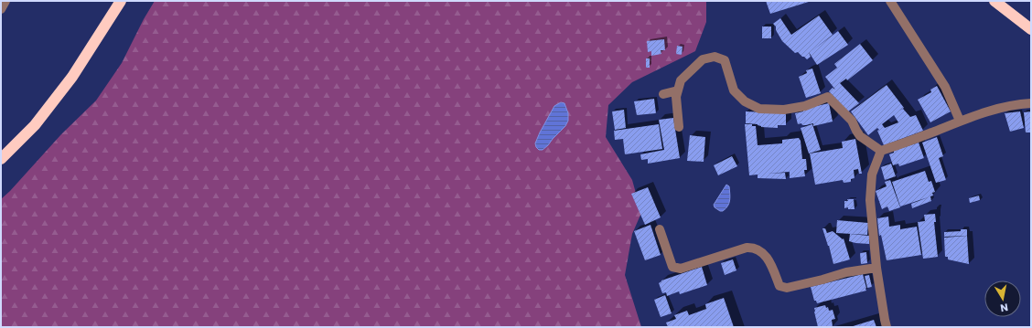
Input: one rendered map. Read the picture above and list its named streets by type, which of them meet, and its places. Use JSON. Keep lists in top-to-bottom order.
{
  "north": "bottom"
}
